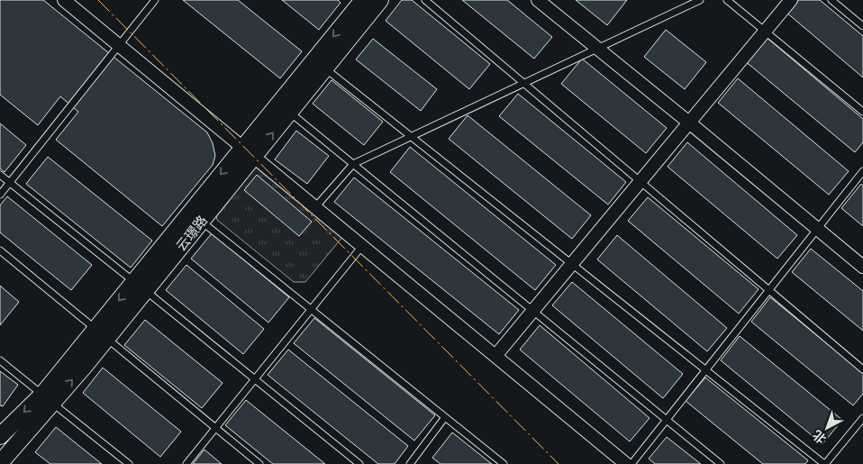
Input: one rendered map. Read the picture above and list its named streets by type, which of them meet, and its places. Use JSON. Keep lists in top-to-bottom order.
{
  "streets": {
    "street": ["云璟路"]
  },
  "north": "bottom left"
}
